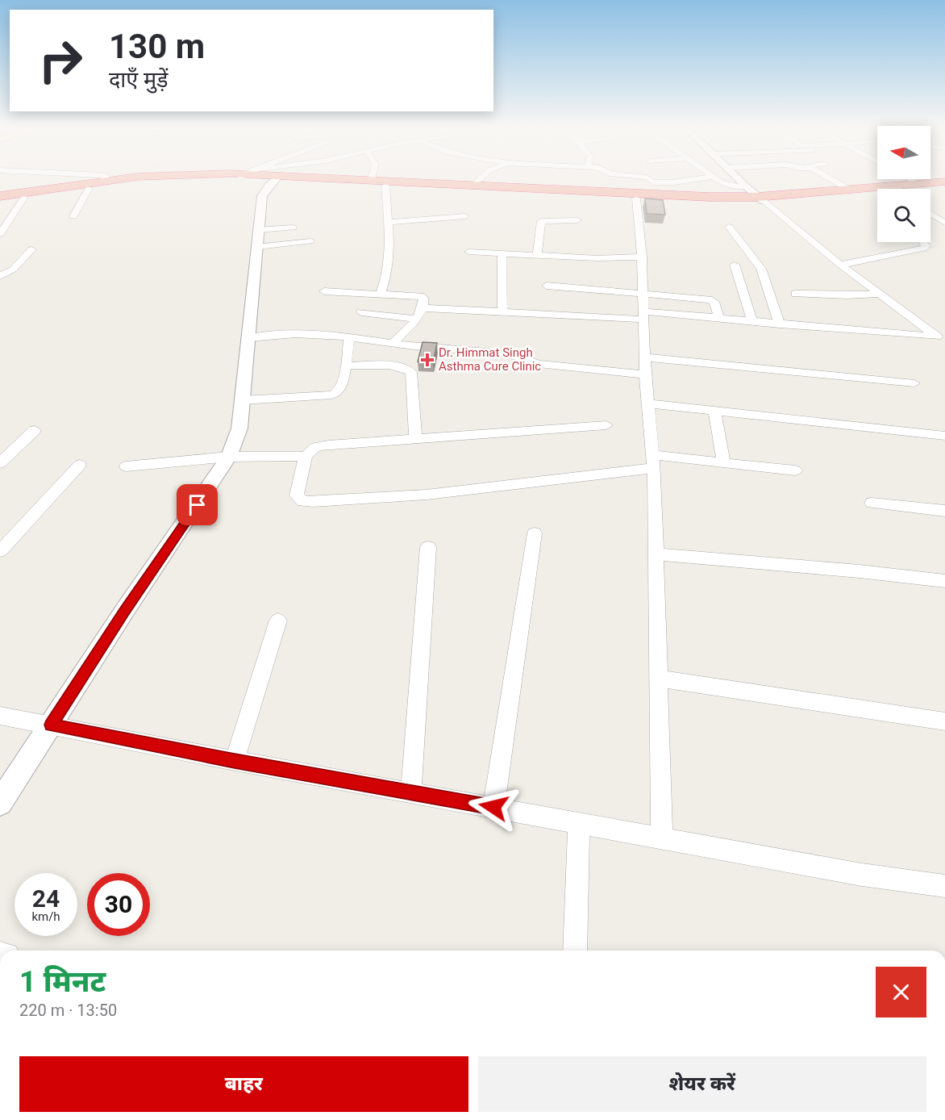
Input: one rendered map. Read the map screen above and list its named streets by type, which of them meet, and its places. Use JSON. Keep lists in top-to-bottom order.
{
  "places": {
    "health": ["Dr. Himmat Singh Asthma Cure Clinic"]
  },
  "north": "left",
  "page": {
    "turn": ["130 m", "दाएँ मुड़ें"],
    "speed": "24 km/h",
    "limit": "30",
    "heading": ["1 मिनट", "220 m · 13:50"],
    "buttons": ["बाहर", "शेयर करें"]
  }
}
